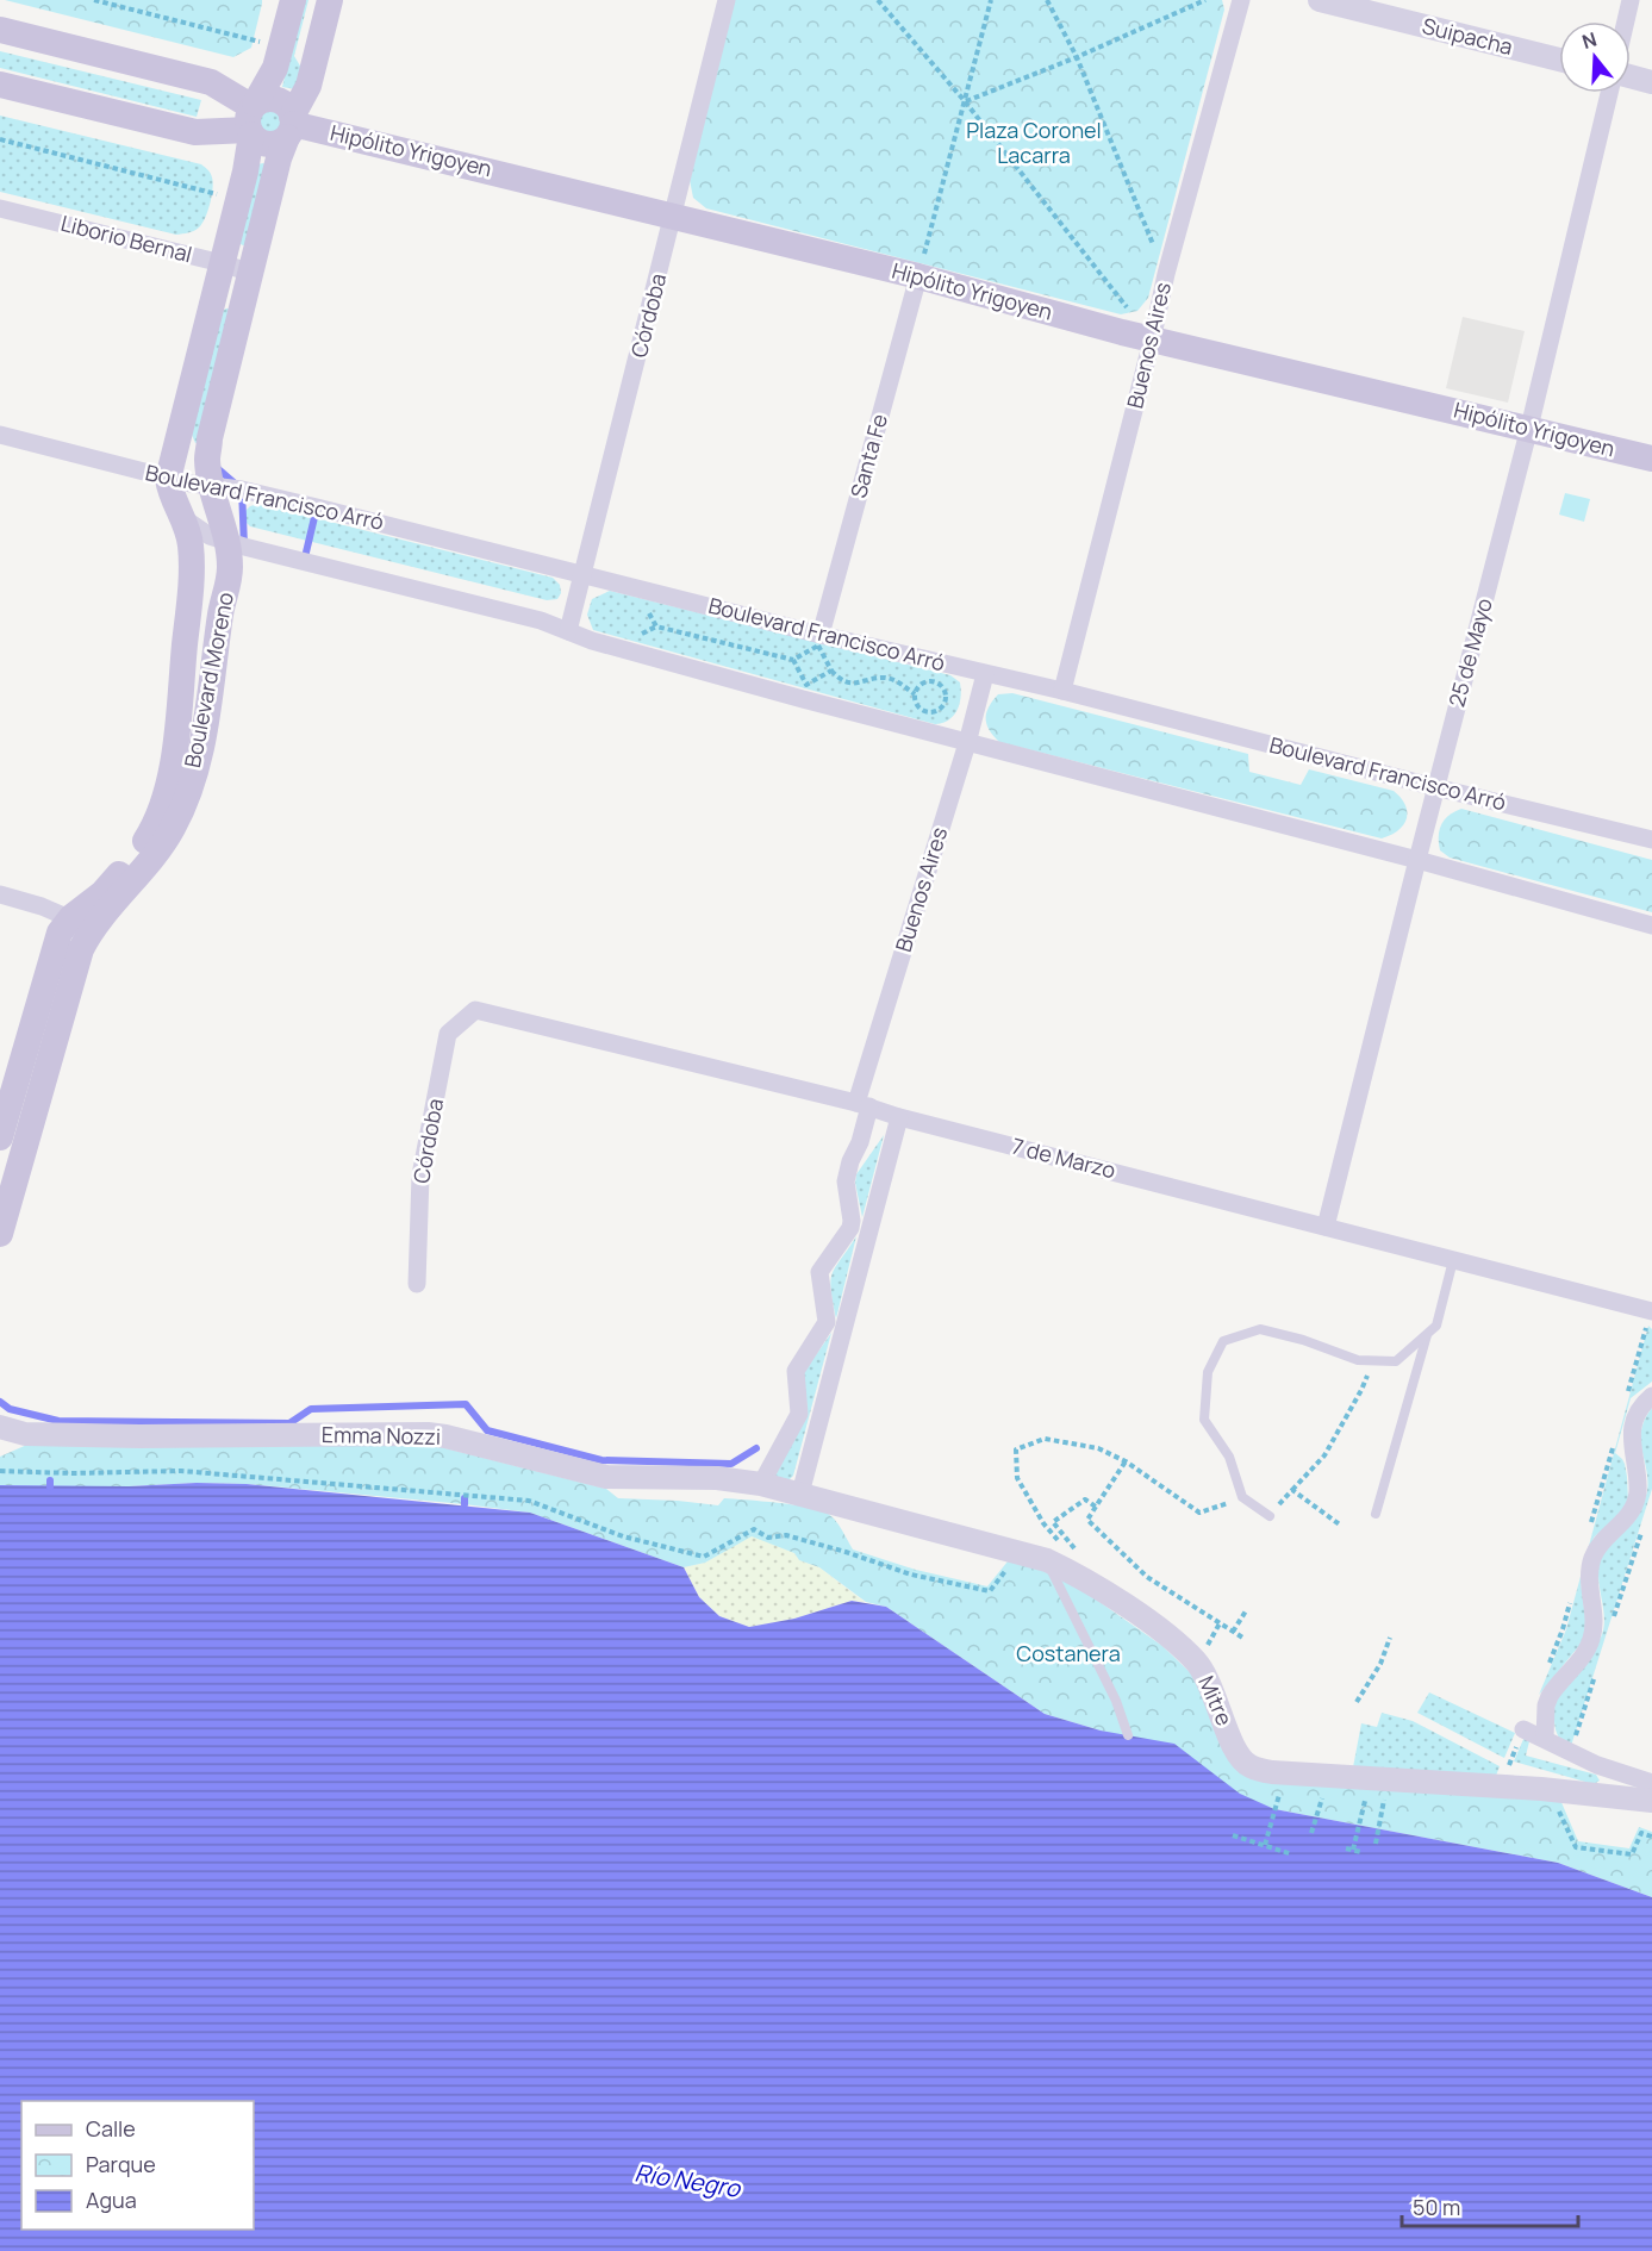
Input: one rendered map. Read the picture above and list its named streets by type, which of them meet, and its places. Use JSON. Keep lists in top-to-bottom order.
{
  "streets": {
    "main road": ["Hipólito Yrigoyen", "Boulevard Moreno"],
    "street": [
      "Suipacha",
      "Liborio Bernal",
      "Córdoba",
      "Buenos Aires",
      "Santa Fe",
      "Boulevard Francisco Arró",
      "25 de Mayo",
      "7 de Marzo",
      "Emma Nozzi",
      "Mitre"
    ]
  },
  "crossings": [
    ["Hipólito Yrigoyen", "Córdoba"],
    ["Hipólito Yrigoyen", "Buenos Aires"],
    ["Hipólito Yrigoyen", "Santa Fe"],
    ["Hipólito Yrigoyen", "25 de Mayo"],
    ["Hipólito Yrigoyen", "Boulevard Moreno"],
    ["Liborio Bernal", "Boulevard Moreno"],
    ["Córdoba", "Boulevard Francisco Arró"],
    ["Córdoba", "7 de Marzo"],
    ["Buenos Aires", "Boulevard Francisco Arró"],
    ["Buenos Aires", "7 de Marzo"],
    ["Buenos Aires", "Emma Nozzi"],
    ["Santa Fe", "Boulevard Francisco Arró"],
    ["Boulevard Francisco Arró", "25 de Mayo"],
    ["Boulevard Francisco Arró", "Boulevard Moreno"],
    ["25 de Mayo", "7 de Marzo"],
    ["Emma Nozzi", "Mitre"]
  ],
  "water": ["Río Negro"],
  "parks": ["Plaza Coronel Lacarra", "Costanera"],
  "legend": ["Calle", "Parque", "Agua"],
  "scale_bar": "50 m",
  "north": "top"
}
